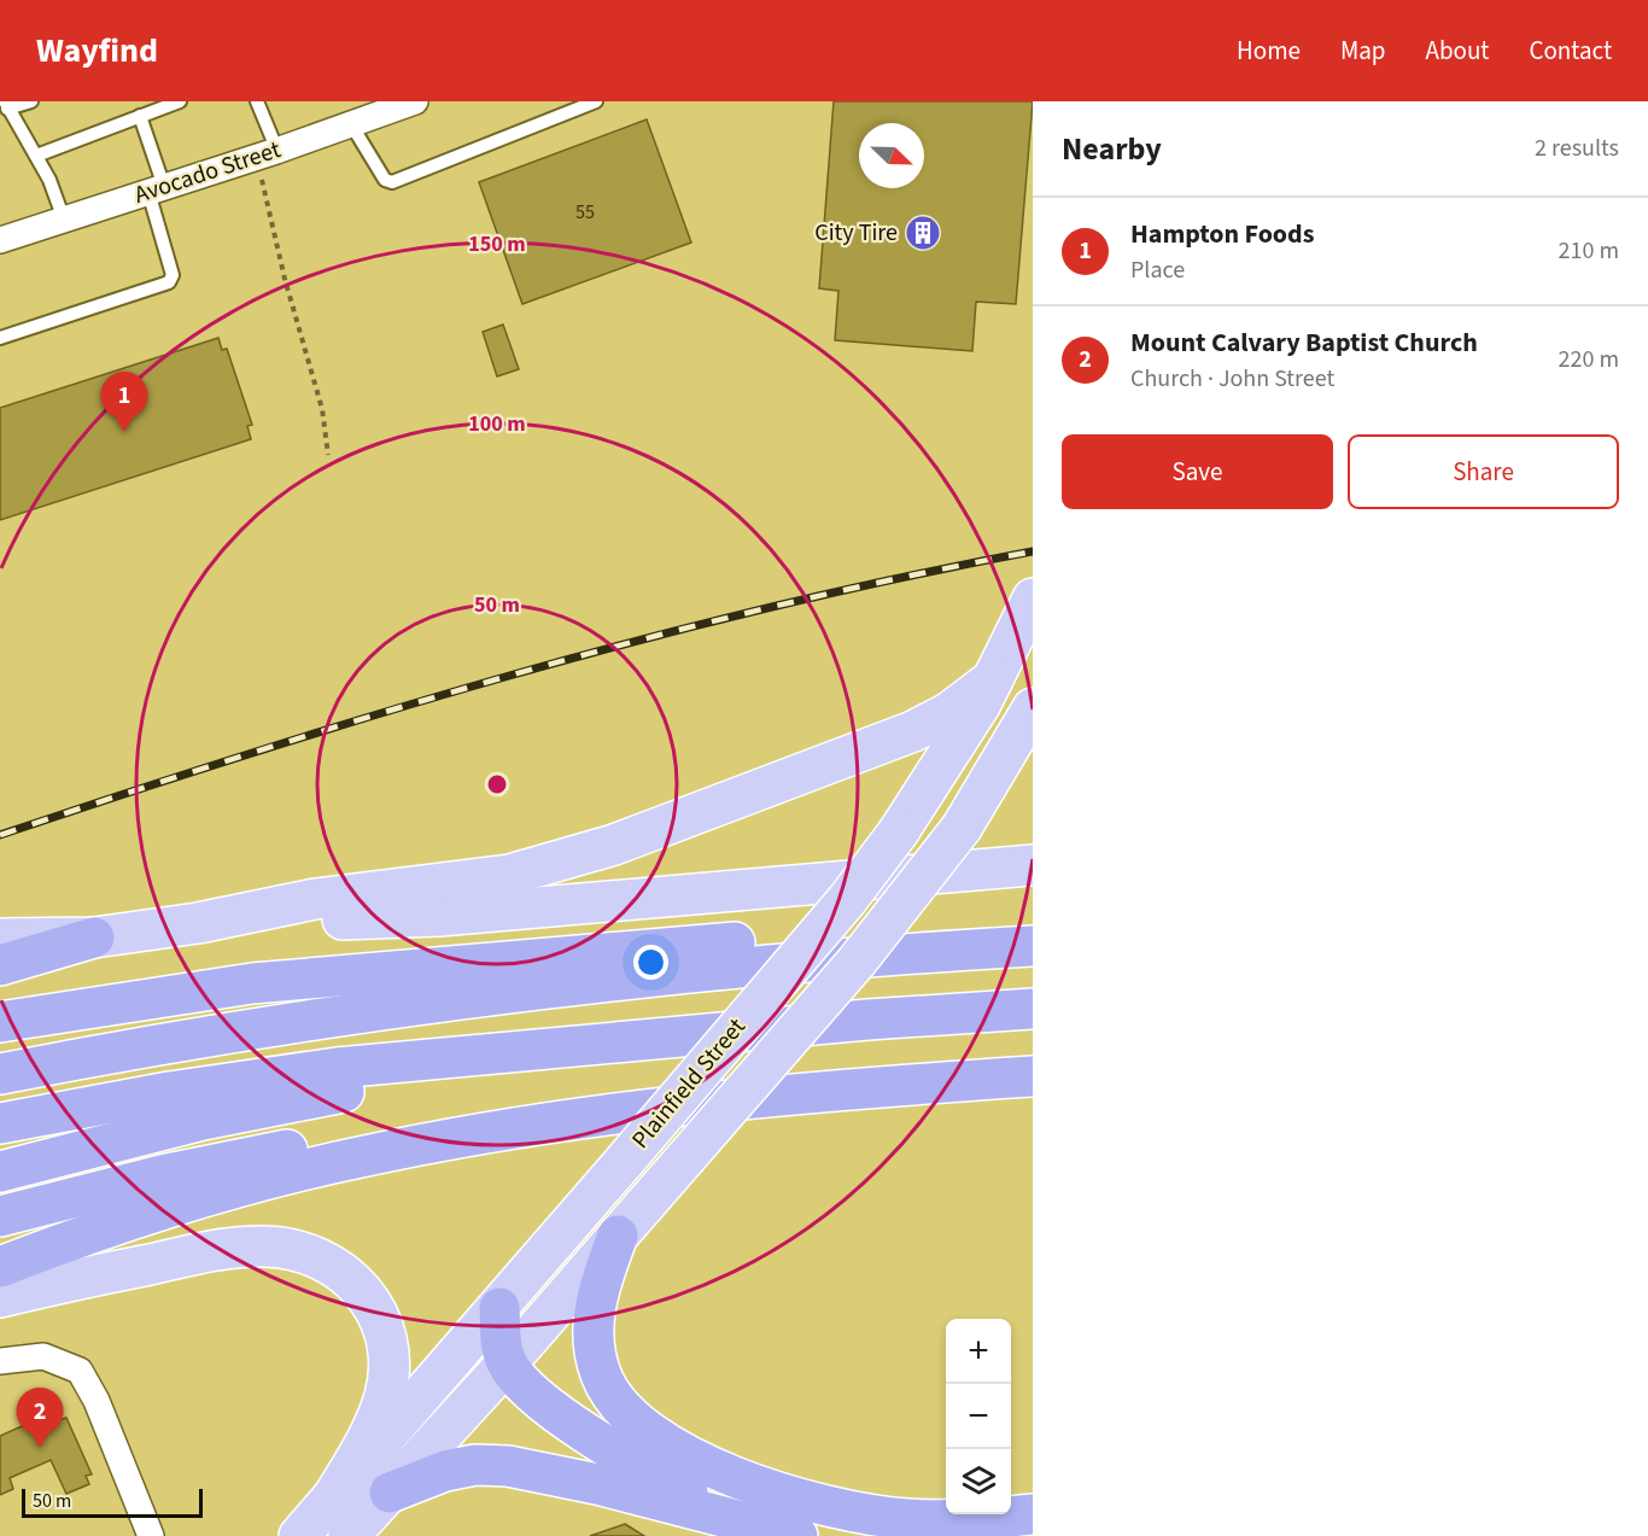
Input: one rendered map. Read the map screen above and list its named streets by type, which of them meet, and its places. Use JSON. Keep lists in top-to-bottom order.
{
  "streets": {
    "main road": ["Plainfield Street"],
    "street": ["Avocado Street"]
  },
  "places": {
    "building": ["City Tire"]
  },
  "house_numbers": ["55"],
  "scale_bar": "50 m",
  "north": "bottom right",
  "page": {
    "header": "Wayfind",
    "nav": [
      "Home",
      "Map",
      "About",
      "Contact"
    ],
    "heading": ["Nearby", "2 results"],
    "list": [
      {
        "mark": "1",
        "name": "Hampton Foods",
        "note": "Place",
        "value": "210 m"
      },
      {
        "mark": "2",
        "name": "Mount Calvary Baptist Church",
        "note": "Church · John Street",
        "value": "220 m"
      }
    ],
    "pins": ["1", "2"],
    "buttons": ["Save", "Share"],
    "map_buttons": ["+", "−"],
    "scale": "50 m"
  },
  "rings": ["150 m", "100 m", "50 m"]
}
